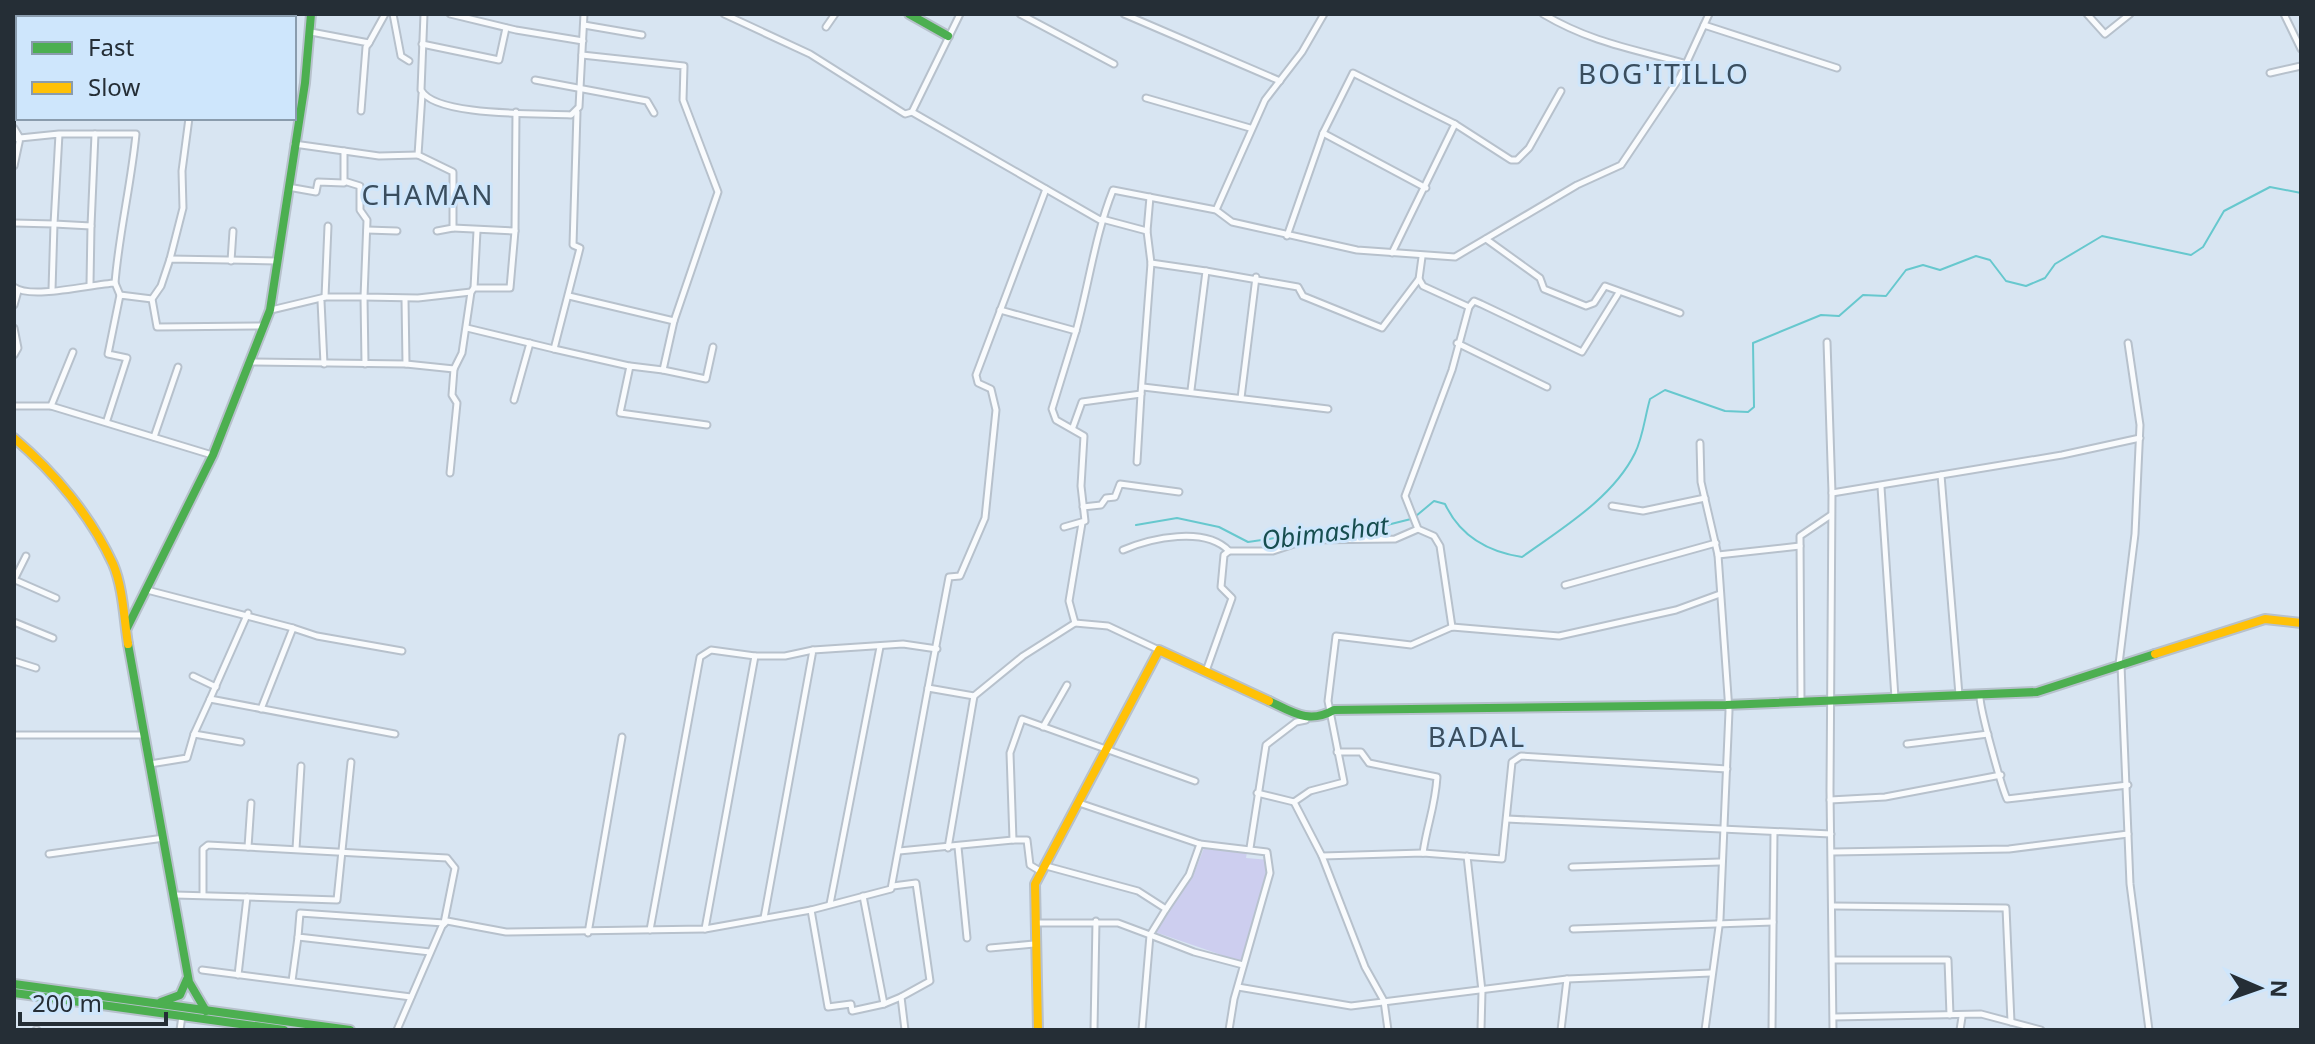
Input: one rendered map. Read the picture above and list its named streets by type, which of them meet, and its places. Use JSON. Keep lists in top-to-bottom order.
{
  "districts": ["BOG'ITILLO", "CHAMAN", "BADAL"],
  "water": ["Obimashat"],
  "legend": ["Fast", "Slow"],
  "scale_bar": "200 m",
  "north": "right"
}
